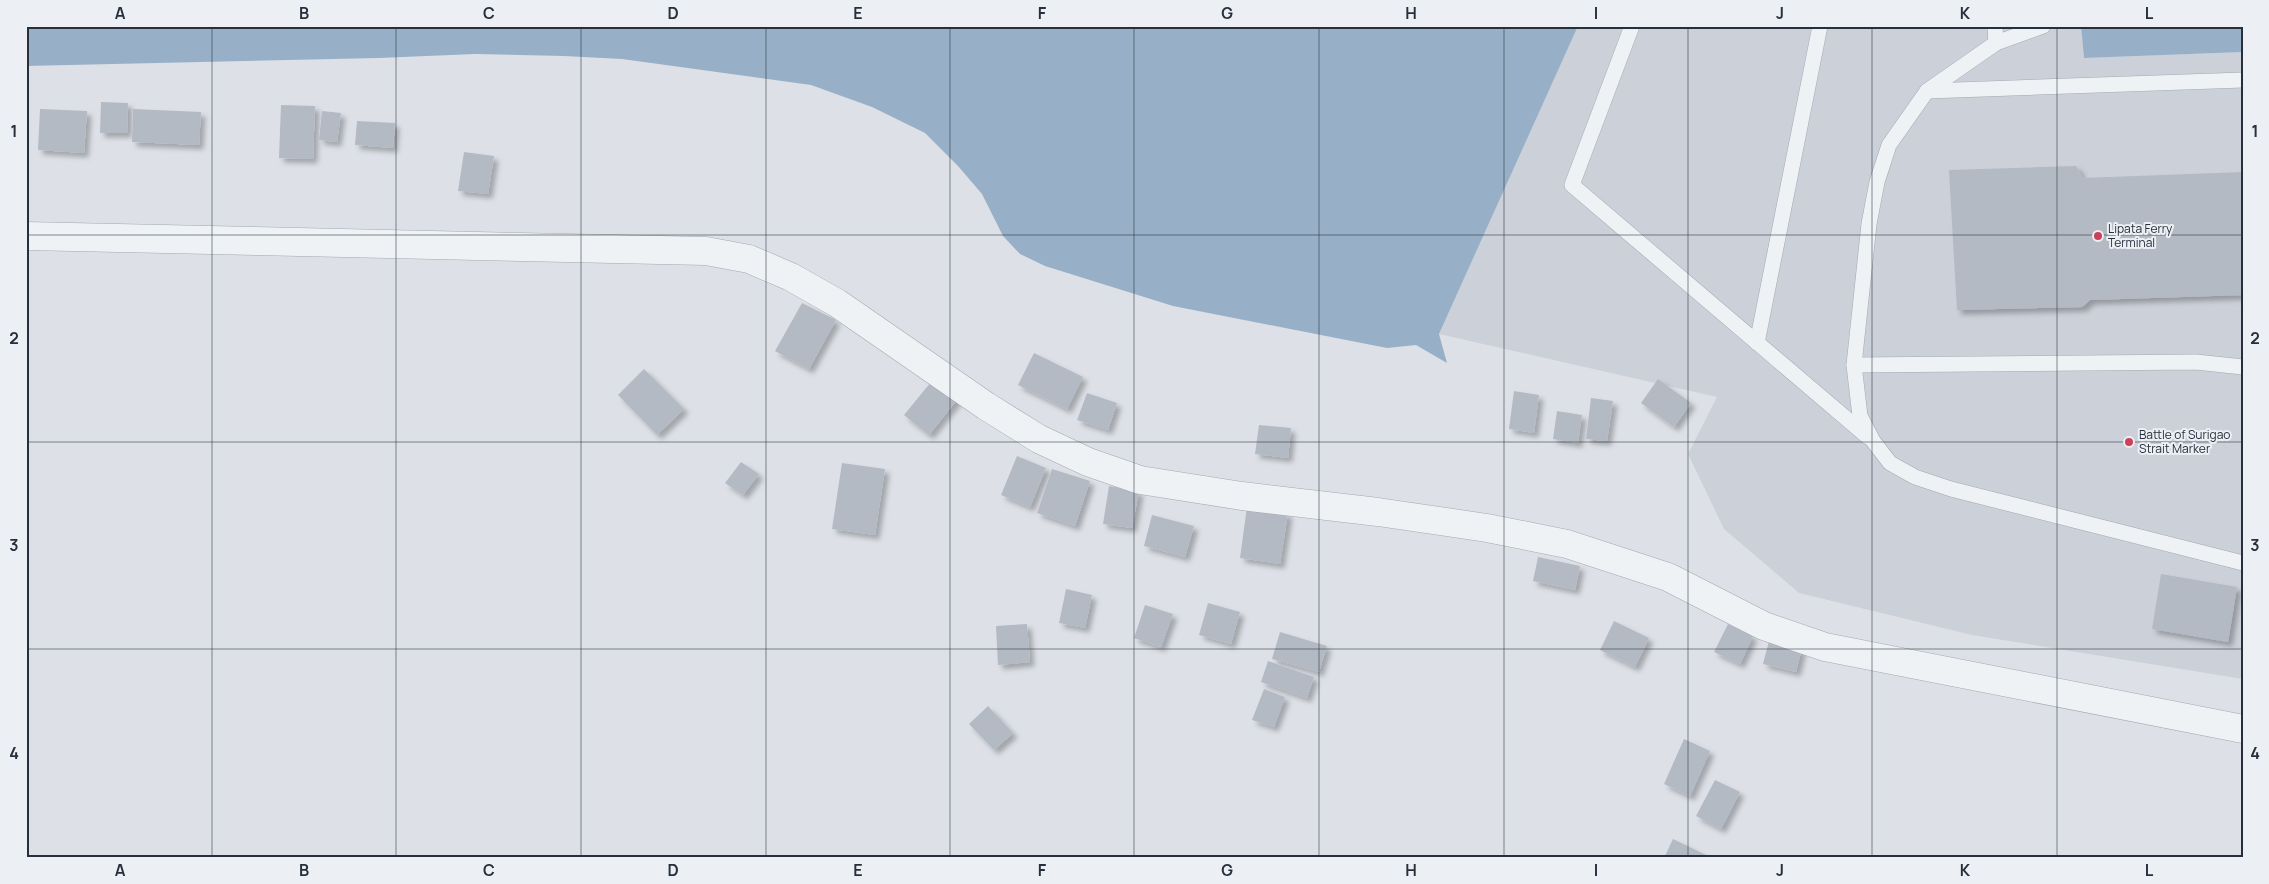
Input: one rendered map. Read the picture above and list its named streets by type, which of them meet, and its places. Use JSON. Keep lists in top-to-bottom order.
{
  "places": ["Lipata Ferry Terminal", "Battle of Surigao Strait Marker"],
  "grid": {
    "columns": [
      "A",
      "B",
      "C",
      "D",
      "E",
      "F",
      "G",
      "H",
      "I",
      "J",
      "K",
      "L"
    ],
    "rows": [
      "1",
      "2",
      "3",
      "4"
    ]
  }
}
